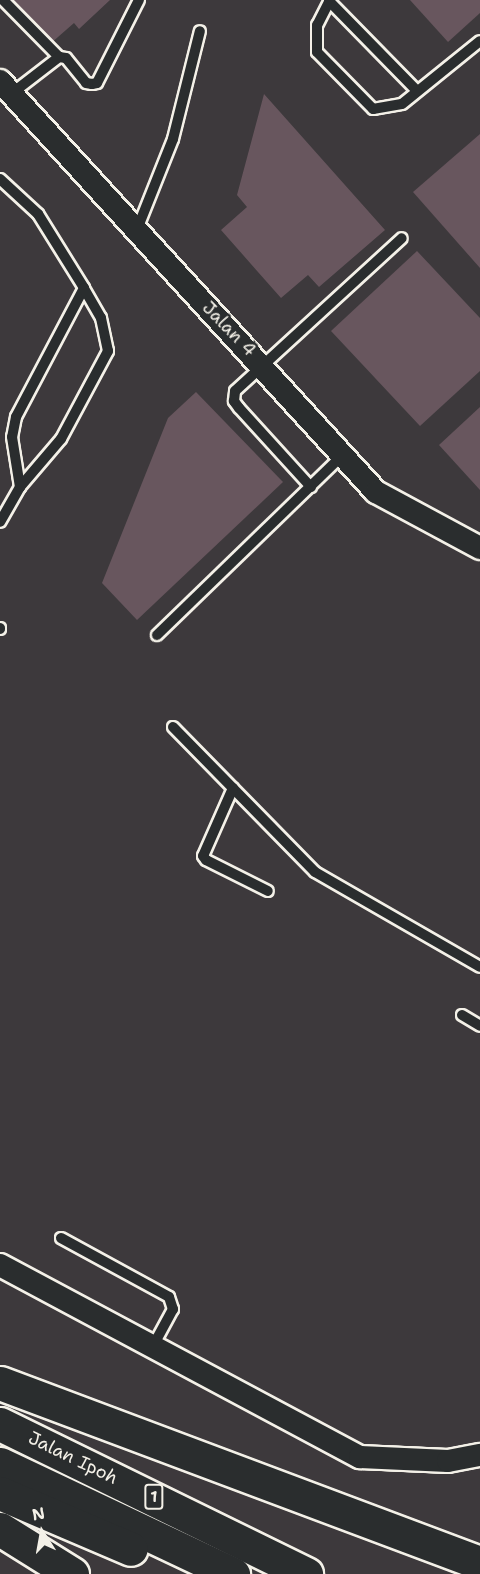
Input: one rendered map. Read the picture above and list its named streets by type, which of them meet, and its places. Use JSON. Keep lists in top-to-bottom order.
{
  "streets": {
    "highway": ["Jalan Ipoh", "1"],
    "street": ["Jalan 4"]
  },
  "north": "top"
}
